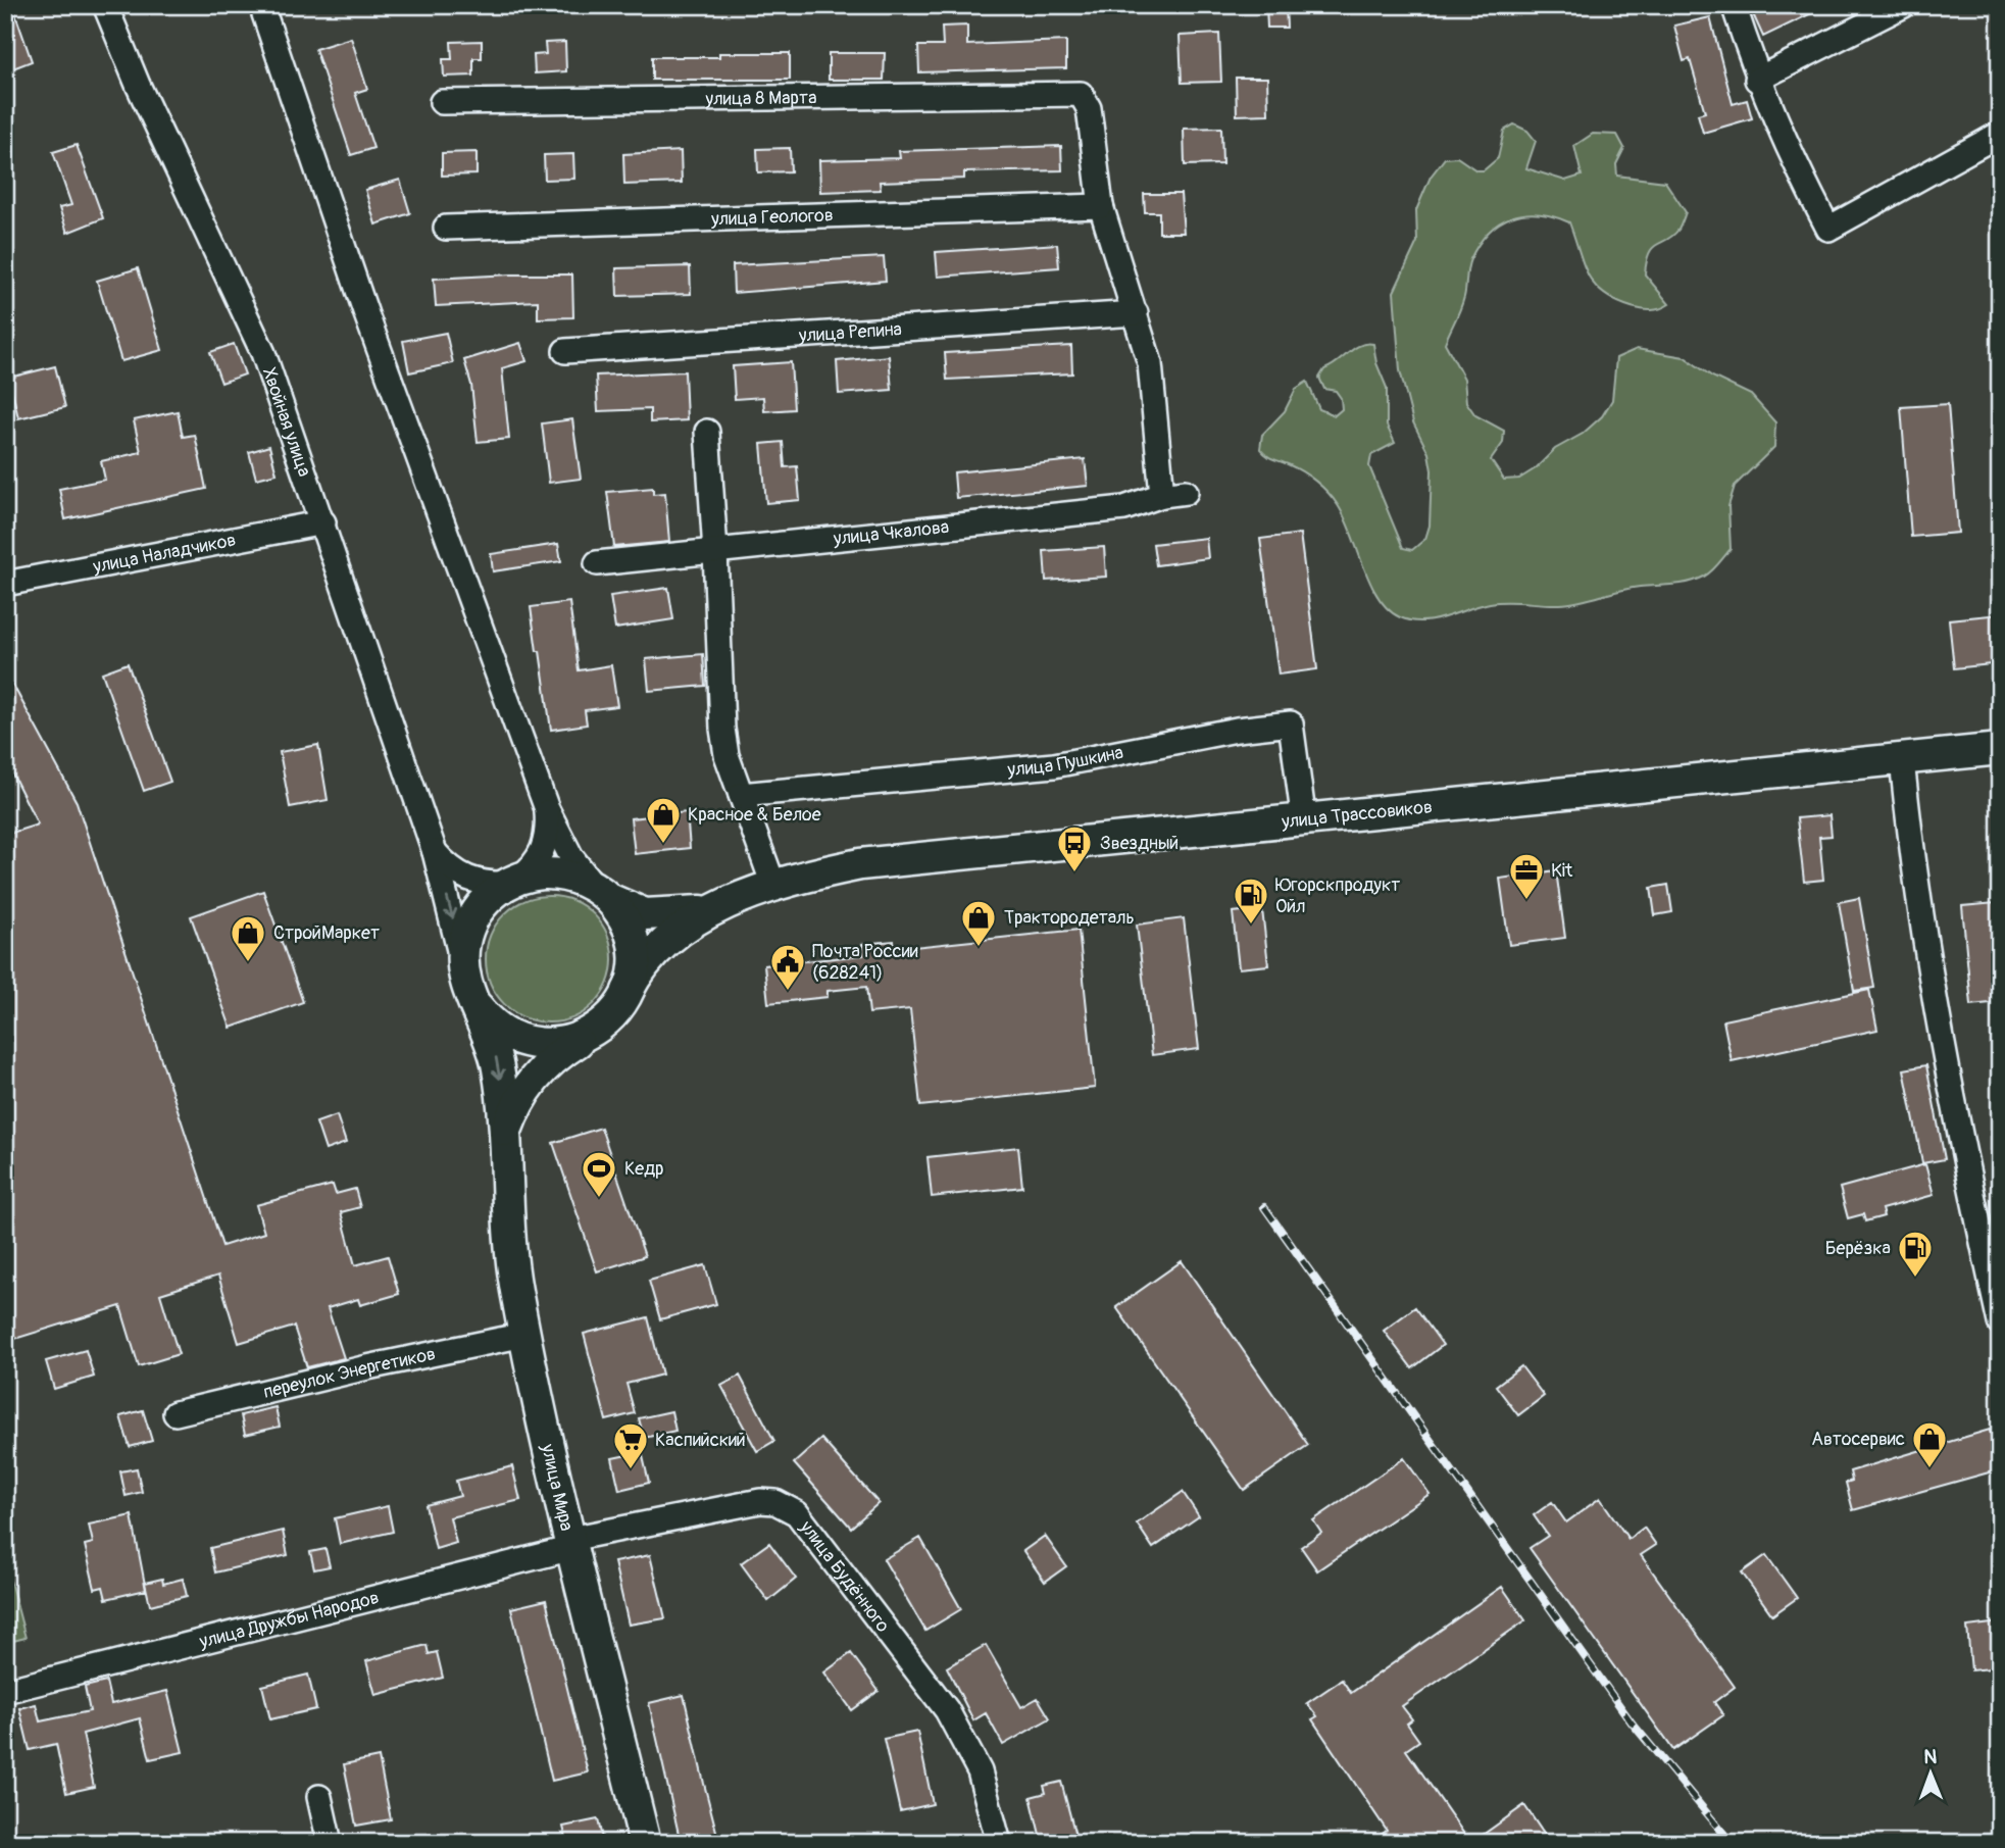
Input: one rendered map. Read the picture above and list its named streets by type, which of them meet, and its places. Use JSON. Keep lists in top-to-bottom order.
{
  "streets": {
    "main road": ["улица Трассовиков", "улица Мира"],
    "street": [
      "улица 8 Марта",
      "улица Геологов",
      "улица Репина",
      "Хвойная улица",
      "улица Чкалова",
      "улица Наладчиков",
      "улица Пушкина",
      "переулок Энергетиков",
      "улица Будённого",
      "улица Дружбы Народов"
    ]
  },
  "crossings": [
    ["улица 8 Марта", "улица Геологов"],
    ["улица Репина", "улица Чкалова"],
    ["Хвойная улица", "улица Наладчиков"],
    ["Хвойная улица", "улица Мира"],
    ["улица Пушкина", "улица Трассовиков"],
    ["переулок Энергетиков", "улица Мира"],
    ["улица Мира", "улица Будённого"],
    ["улица Мира", "улица Дружбы Народов"],
    ["улица Будённого", "улица Дружбы Народов"]
  ],
  "places": {
    "shop": [
      "Красное & Белое",
      "Трактородеталь",
      "СтройМаркет",
      "Автосервис"
    ],
    "bus stop": ["Звездный"],
    "office": ["Kit"],
    "fuel station": ["Югорскпродукт Ойл", "Берёзка"],
    "public building": ["Почта России (628241)"],
    "sports": ["Кедр"],
    "supermarket": ["Каспийский"]
  },
  "north": "top"
}
